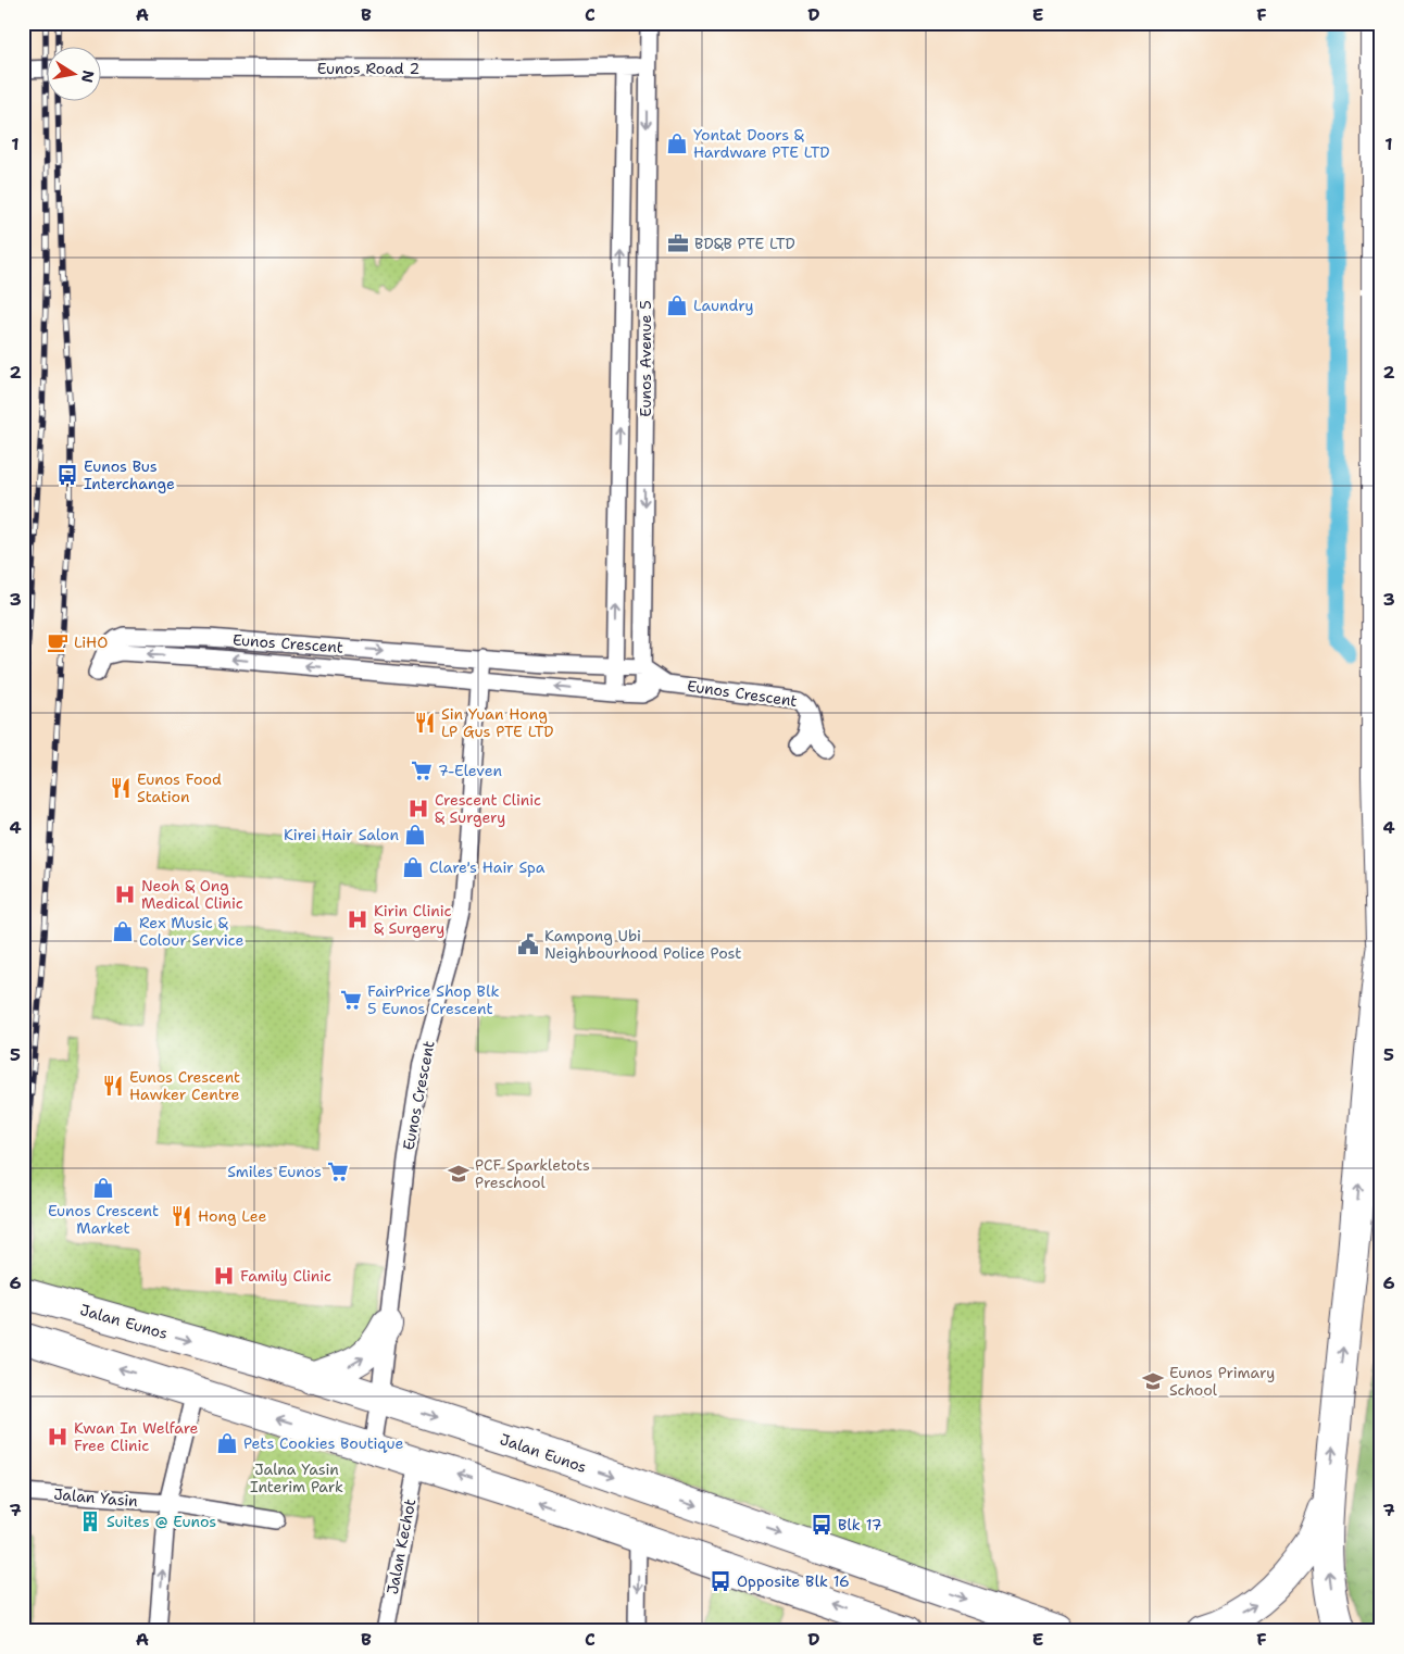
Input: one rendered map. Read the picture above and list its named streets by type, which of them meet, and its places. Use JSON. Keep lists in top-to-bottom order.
{
  "streets": {
    "highway": ["Jalan Eunos"],
    "street": [
      "Eunos Road 2",
      "Eunos Avenue 5",
      "Eunos Crescent",
      "Jalan Yasin",
      "Jalan Kechot"
    ]
  },
  "crossings": [
    ["Eunos Road 2", "Eunos Avenue 5"],
    ["Eunos Avenue 5", "Eunos Crescent"],
    ["Eunos Crescent", "Jalan Eunos"]
  ],
  "parks": ["Jalna Yasin Interim Park"],
  "places": {
    "shop": [
      "Yontat Doors & Hardware PTE LTD",
      "Laundry",
      "Kirei Hair Salon",
      "Clare's Hair Spa",
      "Rex Music & Colour Service",
      "Eunos Crescent Market",
      "Pets Cookies Boutique"
    ],
    "office": ["BD&B PTE LTD"],
    "bus stop": ["Eunos Bus Interchange", "Blk 17", "Opposite Blk 16"],
    "cafe": ["LiHO"],
    "restaurant": [
      "Sin Yuan Hong LP Gus PTE LTD",
      "Eunos Food Station",
      "Eunos Crescent Hawker Centre",
      "Hong Lee"
    ],
    "supermarket": ["7-Eleven", "FairPrice Shop Blk 5 Eunos Crescent", "Smiles Eunos"],
    "hospital": [
      "Crescent Clinic & Surgery",
      "Neoh & Ong Medical Clinic",
      "Kirin Clinic & Surgery",
      "Family Clinic",
      "Kwan In Welfare Free Clinic"
    ],
    "public building": ["Kampong Ubi Neighbourhood Police Post"],
    "school or university": ["PCF Sparkletots Preschool", "Eunos Primary School"],
    "building": ["Suites @ Eunos"]
  },
  "north": "right",
  "grid": {
    "columns": [
      "A",
      "B",
      "C",
      "D",
      "E",
      "F"
    ],
    "rows": [
      "1",
      "2",
      "3",
      "4",
      "5",
      "6",
      "7"
    ]
  }
}
